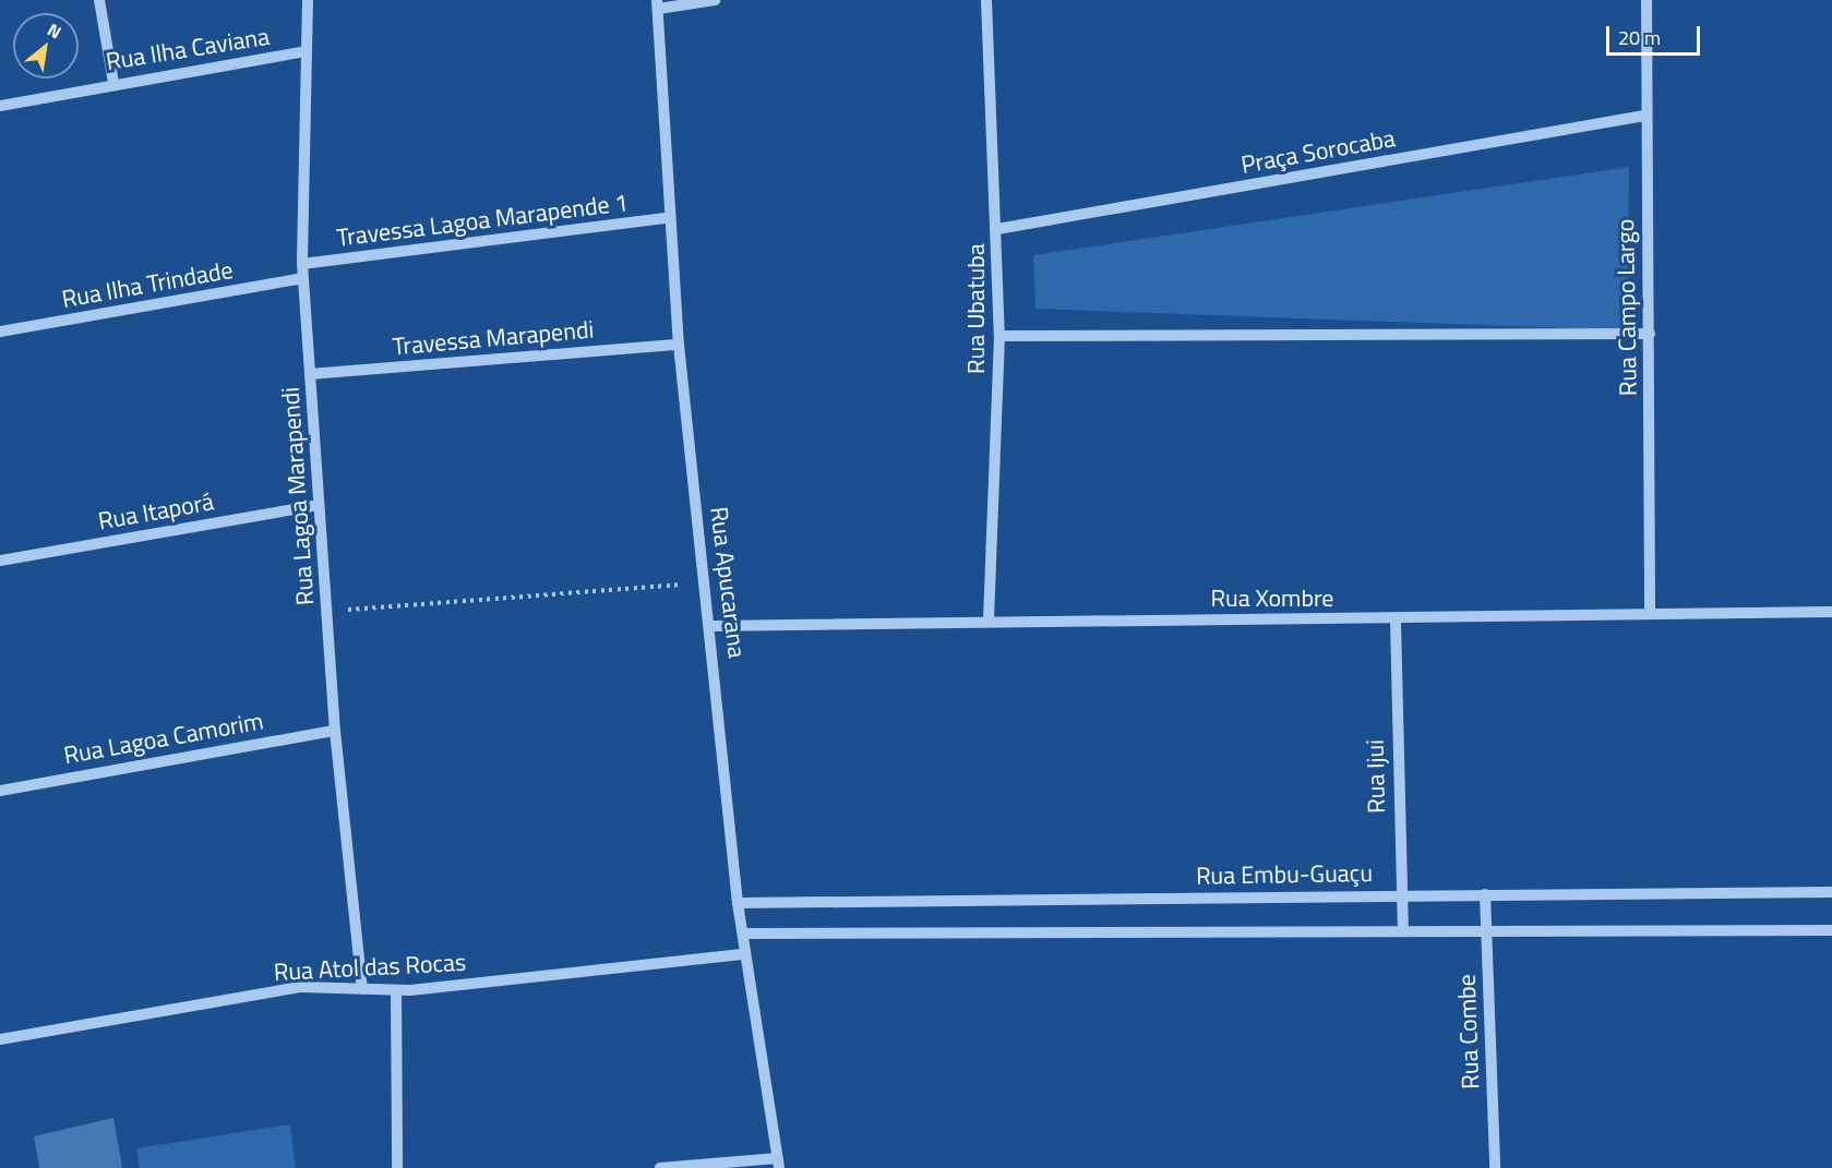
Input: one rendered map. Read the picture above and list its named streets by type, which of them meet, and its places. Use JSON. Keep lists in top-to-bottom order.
{
  "streets": {
    "street": [
      "Rua Ilha Caviana",
      "Praça Sorocaba",
      "Travessa Lagoa Marapende 1",
      "Rua Ilha Trindade",
      "Rua Campo Largo",
      "Rua Ubatuba",
      "Travessa Marapendi",
      "Rua Lagoa Marapendi",
      "Rua Itaporá",
      "Rua Apucarana",
      "Rua Xombre",
      "Rua Lagoa Camorim",
      "Rua Ijui",
      "Rua Embu-Guaçu",
      "Rua Atol das Rocas",
      "Rua Combe"
    ]
  },
  "crossings": [
    ["Rua Ilha Caviana", "Rua Lagoa Marapendi"],
    ["Praça Sorocaba", "Rua Campo Largo"],
    ["Praça Sorocaba", "Rua Ubatuba"],
    ["Travessa Lagoa Marapende 1", "Rua Lagoa Marapendi"],
    ["Travessa Lagoa Marapende 1", "Rua Apucarana"],
    ["Rua Ilha Trindade", "Rua Lagoa Marapendi"],
    ["Rua Campo Largo", "Rua Xombre"],
    ["Rua Ubatuba", "Rua Xombre"],
    ["Travessa Marapendi", "Rua Lagoa Marapendi"],
    ["Travessa Marapendi", "Rua Apucarana"],
    ["Rua Lagoa Marapendi", "Rua Itaporá"],
    ["Rua Lagoa Marapendi", "Rua Lagoa Camorim"],
    ["Rua Lagoa Marapendi", "Rua Atol das Rocas"],
    ["Rua Apucarana", "Rua Xombre"],
    ["Rua Apucarana", "Rua Embu-Guaçu"],
    ["Rua Apucarana", "Rua Atol das Rocas"],
    ["Rua Xombre", "Rua Ijui"],
    ["Rua Ijui", "Rua Embu-Guaçu"],
    ["Rua Embu-Guaçu", "Rua Combe"]
  ],
  "scale_bar": "20 m",
  "north": "top right"
}
